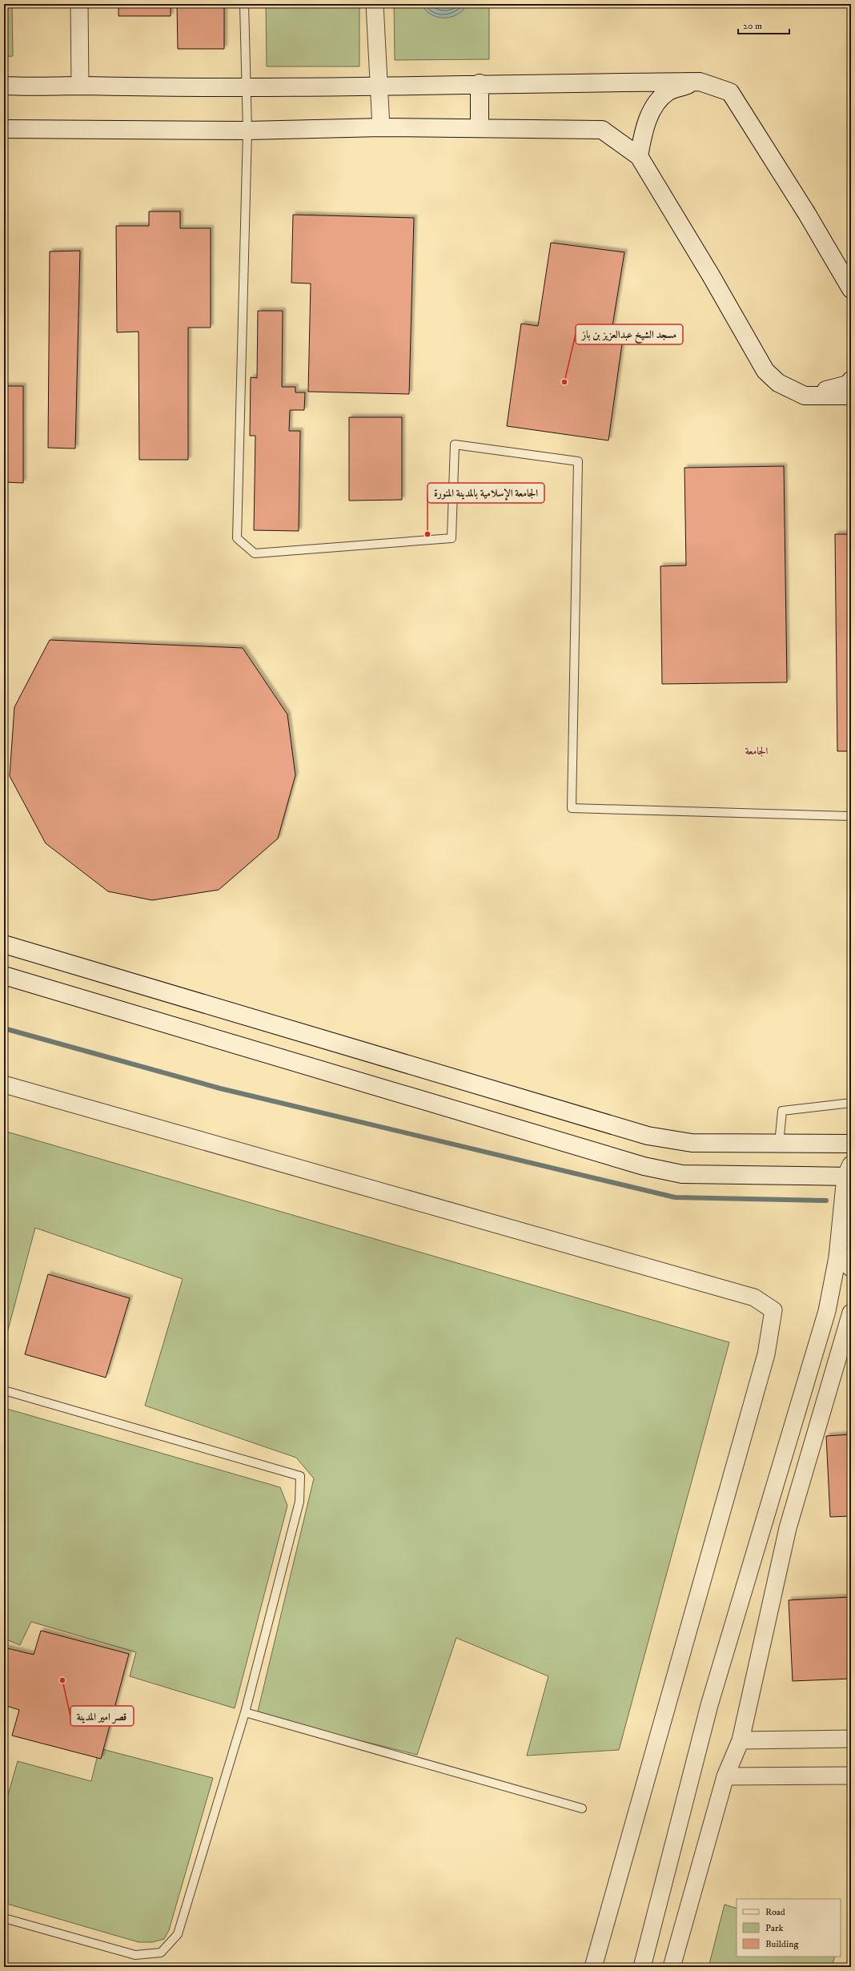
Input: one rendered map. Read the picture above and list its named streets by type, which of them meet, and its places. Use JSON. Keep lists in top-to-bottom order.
{
  "districts": ["الجامعة"],
  "places": ["مسجد الشيخ عبدالعزيز بن باز", "الجامعة الإسلامية بالمدينة المنورة", "قصر امير المدينة"],
  "legend": ["Road", "Park", "Building"],
  "scale_bar": "20 m"
}
